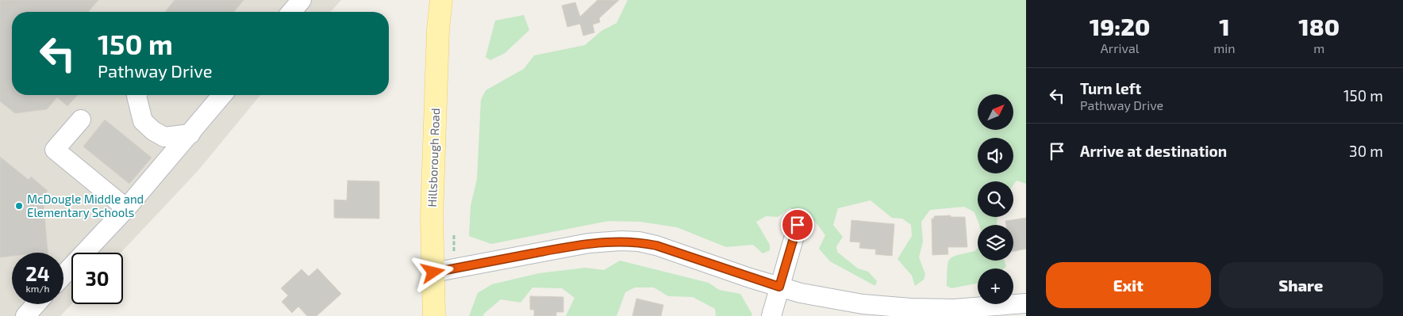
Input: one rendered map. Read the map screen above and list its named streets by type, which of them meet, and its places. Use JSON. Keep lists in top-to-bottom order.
{
  "streets": {
    "main road": ["Hillsborough Road"]
  },
  "places": ["McDougle Middle and Elementary Schools"],
  "north": "top right",
  "page": {
    "eta": [
      "19:20",
      "Arrival",
      "1",
      "min",
      "180",
      "m"
    ],
    "turn": ["150 m", "Pathway Drive"],
    "list": [
      {
        "name": "Turn left",
        "note": "Pathway Drive",
        "value": "150 m"
      },
      {
        "name": "Arrive at destination",
        "value": "30 m"
      }
    ],
    "map_buttons": "+",
    "speed": "24 km/h",
    "limit": "30",
    "buttons": ["Exit", "Share"]
  }
}
